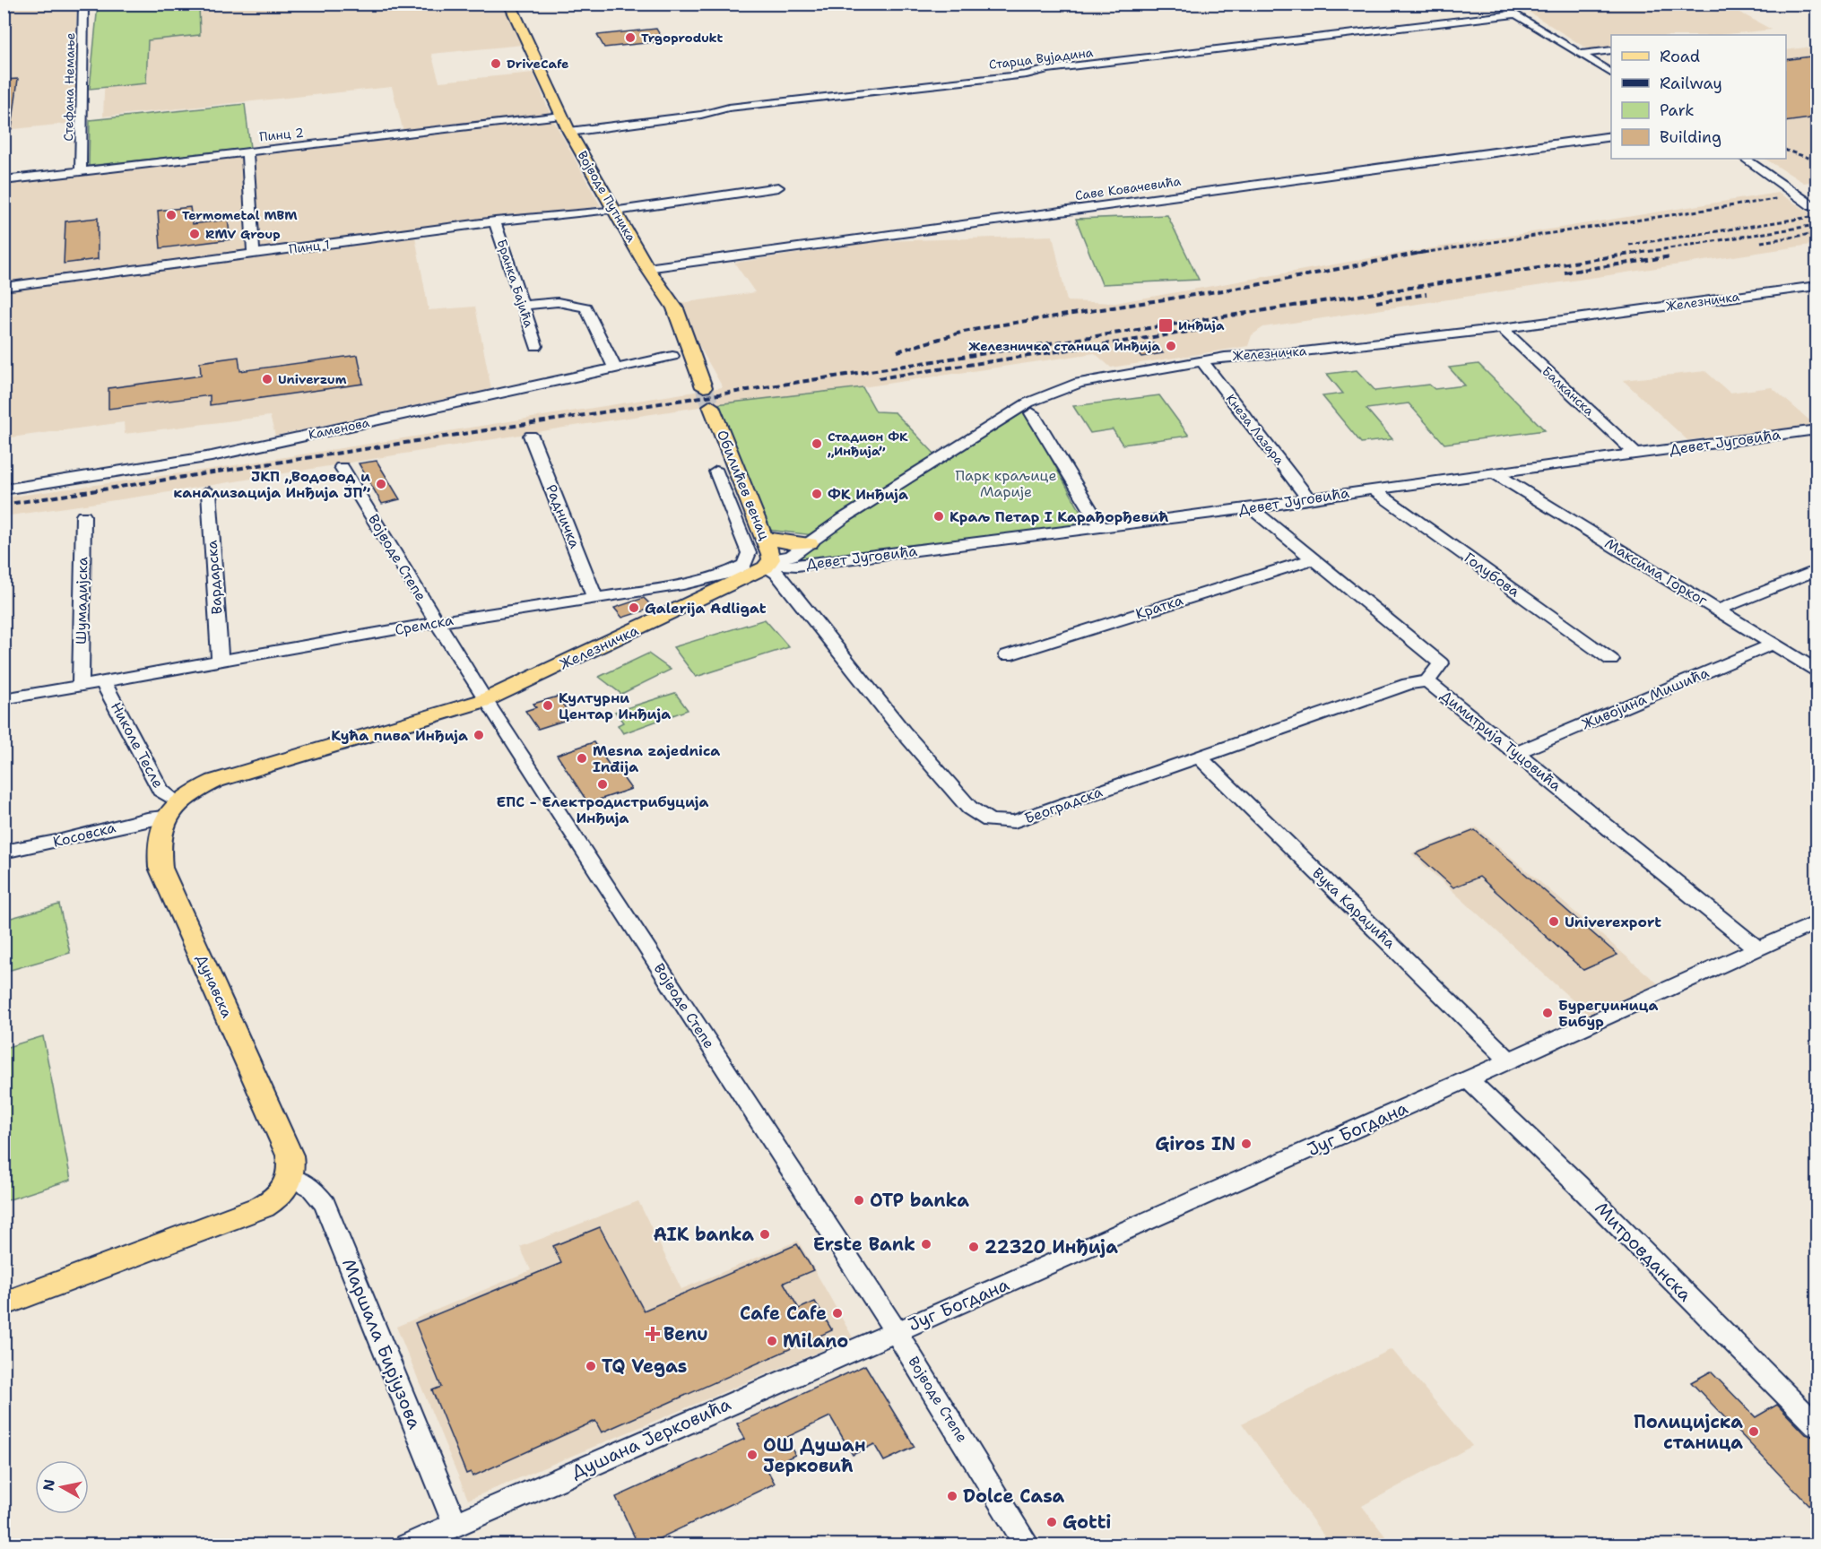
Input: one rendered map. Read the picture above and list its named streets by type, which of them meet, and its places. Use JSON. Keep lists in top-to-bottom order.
{
  "streets": {
    "main road": [
      "Војводе Путника",
      "Железничка",
      "Обилићев венац",
      "Дунавска"
    ],
    "street": [
      "Старца Вујадина",
      "Стефана Немање",
      "Пинц 2",
      "Саве Ковачевића",
      "Пинц 1",
      "Бранка Бајића",
      "Балканска",
      "Каменова",
      "Кнеза Лазара",
      "Девет Југовића",
      "Радничка",
      "Војводе Степе",
      "Максима Горког",
      "Голубова",
      "Вардарска",
      "Шумадијска",
      "Кратка",
      "Сремска",
      "Живојина Мишића",
      "Димитрија Туцовића",
      "Николе Тесле",
      "Београдска",
      "Косовска",
      "Вука Караџића",
      "Југ Богдана",
      "Митровданска",
      "Маршала Бирјузова",
      "Душана Јерковића"
    ]
  },
  "crossings": [
    ["Старца Вујадина", "Војводе Путника"],
    ["Стефана Немање", "Пинц 2"],
    ["Пинц 2", "Војводе Путника"],
    ["Саве Ковачевића", "Војводе Путника"],
    ["Војводе Путника", "Пинц 1"],
    ["Пинц 1", "Бранка Бајића"],
    ["Железничка", "Балканска"],
    ["Железничка", "Кнеза Лазара"],
    ["Железничка", "Девет Југовића"],
    ["Железничка", "Обилићев венац"],
    ["Железничка", "Војводе Степе"],
    ["Железничка", "Београдска"],
    ["Балканска", "Девет Југовића"],
    ["Кнеза Лазара", "Девет Југовића"],
    ["Девет Југовића", "Обилићев венац"],
    ["Девет Југовића", "Максима Горког"],
    ["Девет Југовића", "Голубова"],
    ["Девет Југовића", "Димитрија Туцовића"],
    ["Девет Југовића", "Београдска"],
    ["Обилићев венац", "Београдска"],
    ["Радничка", "Сремска"],
    ["Војводе Степе", "Сремска"],
    ["Војводе Степе", "Југ Богдана"],
    ["Војводе Степе", "Душана Јерковића"],
    ["Максима Горког", "Живојина Мишића"],
    ["Вардарска", "Сремска"],
    ["Шумадијска", "Сремска"],
    ["Кратка", "Димитрија Туцовића"],
    ["Сремска", "Николе Тесле"],
    ["Живојина Мишића", "Димитрија Туцовића"],
    ["Димитрија Туцовића", "Београдска"],
    ["Димитрија Туцовића", "Југ Богдана"],
    ["Николе Тесле", "Косовска"],
    ["Николе Тесле", "Дунавска"],
    ["Београдска", "Вука Караџића"],
    ["Косовска", "Дунавска"],
    ["Вука Караџића", "Југ Богдана"],
    ["Дунавска", "Маршала Бирјузова"],
    ["Југ Богдана", "Митровданска"],
    ["Југ Богдана", "Душана Јерковића"],
    ["Маршала Бирјузова", "Душана Јерковића"]
  ],
  "parks": ["Парк краљице Марије"],
  "places": {
    "other": [
      "Trgoprodukt",
      "DriveCafe",
      "Termometal MBM",
      "RMV Group",
      "Железничка станица Инђија",
      "Univerzum",
      "Стадион ФК „Инђија”",
      "ЈКП „Водовод и канализација Инђија ЈП”",
      "ФК Инђија",
      "Краљ Петар I Карађорђевић",
      "Galerija Adligat",
      "Културни Центар Инђија",
      "Кућа пива Инђија",
      "Mesna zajednica Inđija",
      "ЕПС - Електродистрибуција Инђија",
      "Univerexport",
      "Бурегџиница Бибур",
      "Giros IN",
      "OTP banka",
      "AIK banka",
      "Erste Bank",
      "22320 Инђија",
      "Cafe Cafe",
      "Milano",
      "TQ Vegas",
      "Полицијска станица",
      "ОШ Душан Јерковић",
      "Dolce Casa",
      "Gotti"
    ],
    "transit": ["Инђија"],
    "health": ["Benu"]
  },
  "legend": [
    "Road",
    "Railway",
    "Park",
    "Building"
  ],
  "north": "left"
}
